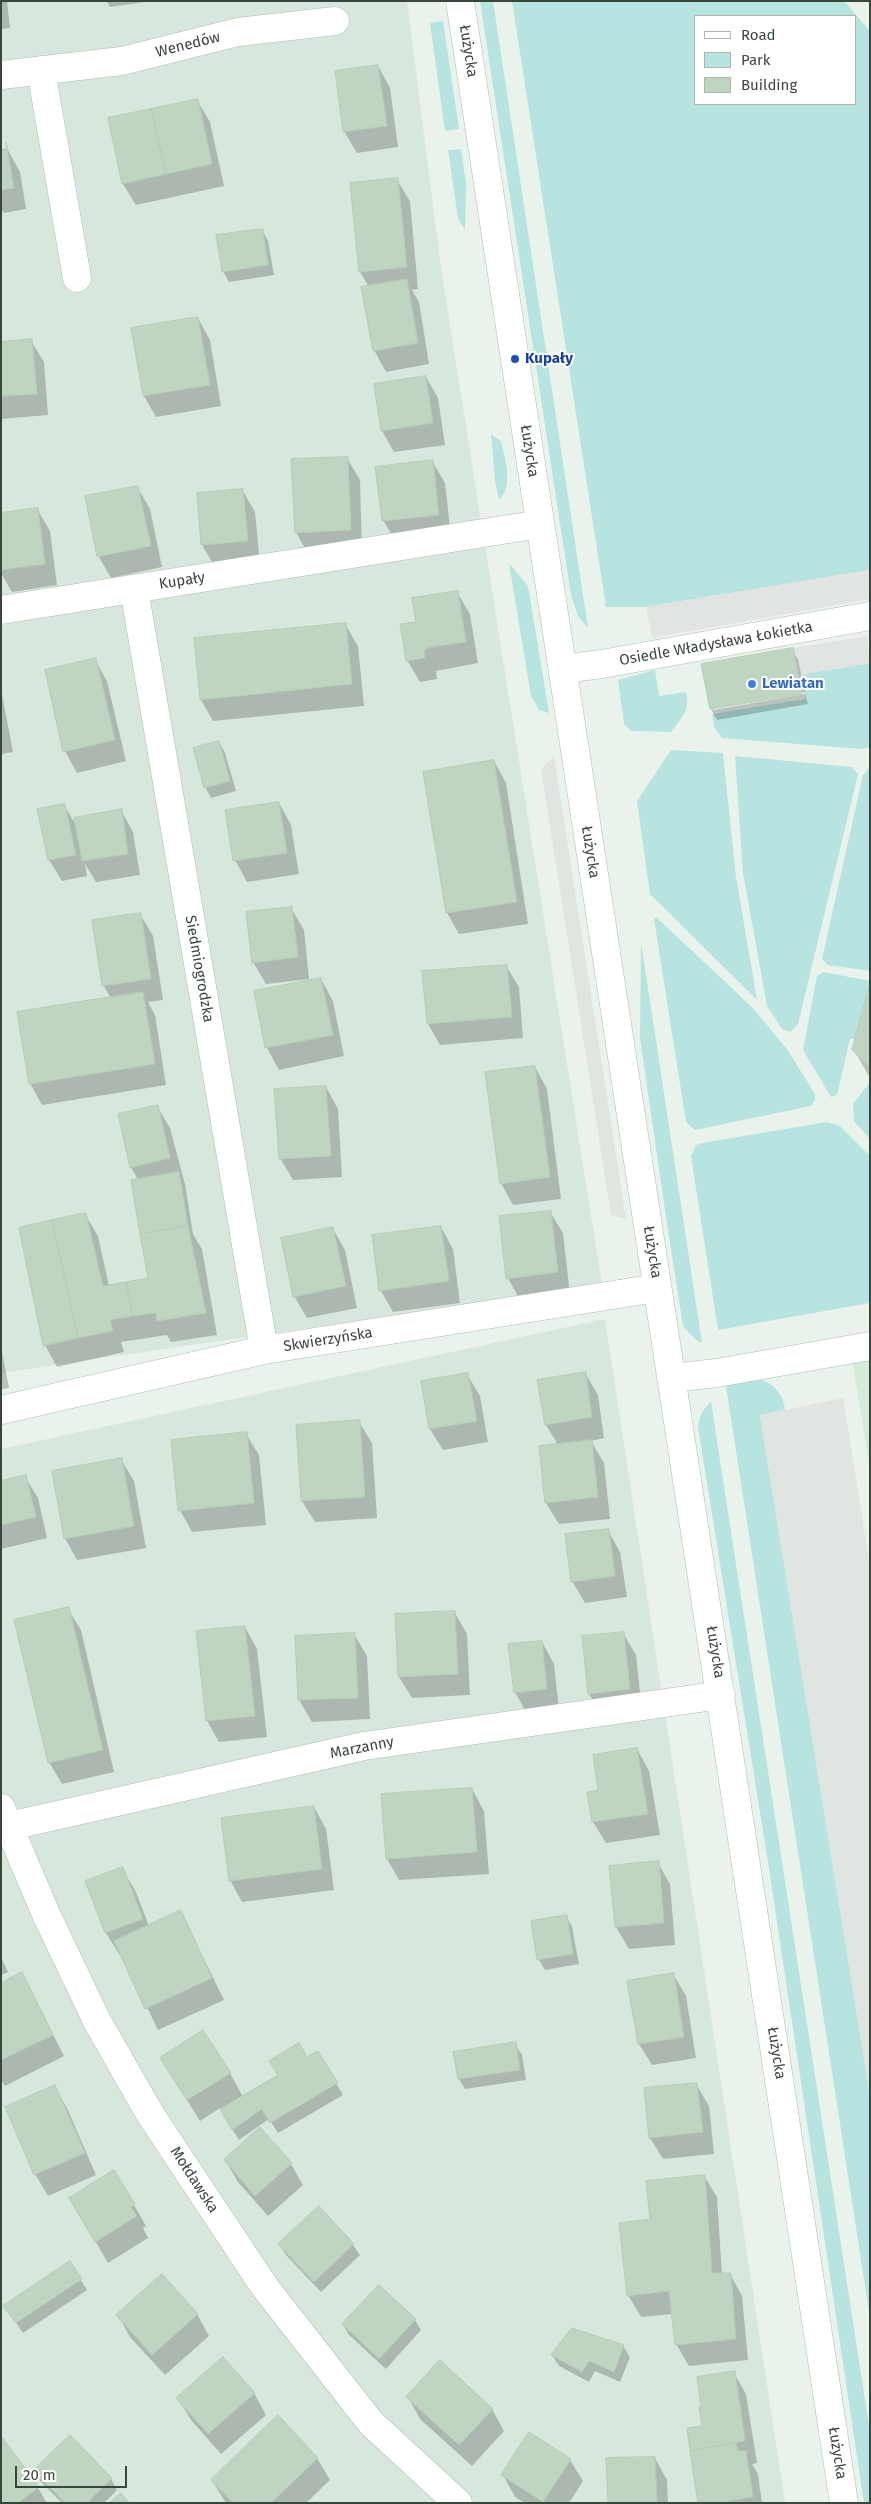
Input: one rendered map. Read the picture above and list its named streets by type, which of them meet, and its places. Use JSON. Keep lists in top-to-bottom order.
{
  "streets": {
    "street": [
      "Wenedów",
      "Łużycka",
      "Kupały",
      "Osiedle Władysława Łokietka",
      "Siedmiogrodzka",
      "Skwierzyńska",
      "Marzanny",
      "Mołdawska"
    ]
  },
  "crossings": [
    ["Łużycka", "Kupały"],
    ["Łużycka", "Osiedle Władysława Łokietka"],
    ["Łużycka", "Skwierzyńska"],
    ["Łużycka", "Marzanny"],
    ["Kupały", "Siedmiogrodzka"],
    ["Siedmiogrodzka", "Skwierzyńska"],
    ["Marzanny", "Mołdawska"]
  ],
  "places": ["Kupały", "Lewiatan"],
  "legend": ["Road", "Park", "Building"],
  "scale_bar": "20 m"
}
